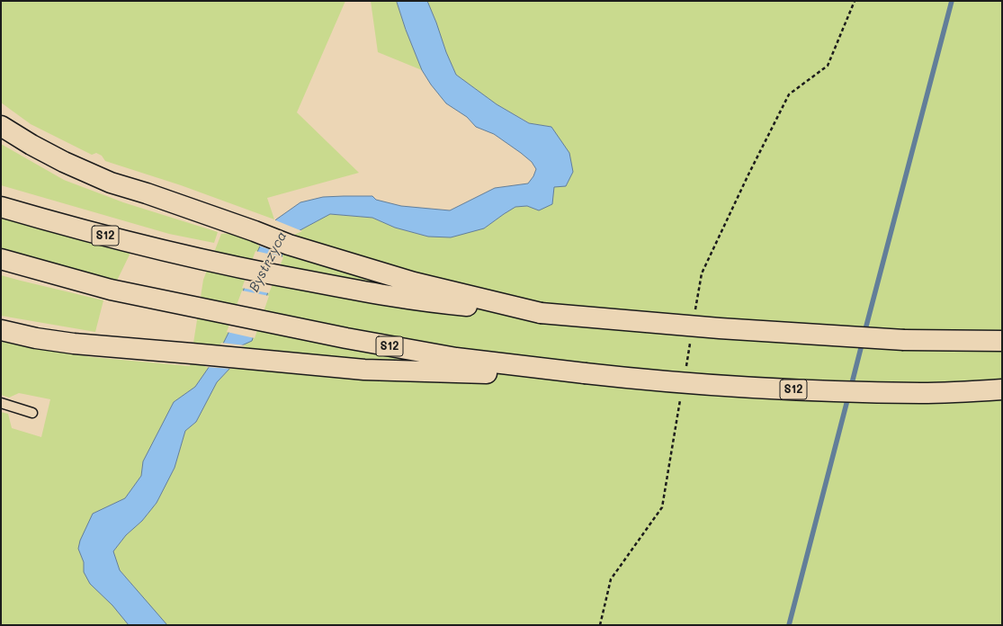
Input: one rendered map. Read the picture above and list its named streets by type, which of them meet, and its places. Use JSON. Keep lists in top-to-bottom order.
{
  "streets": {
    "highway": ["S12"]
  },
  "water": ["Bystrzyca"]
}
